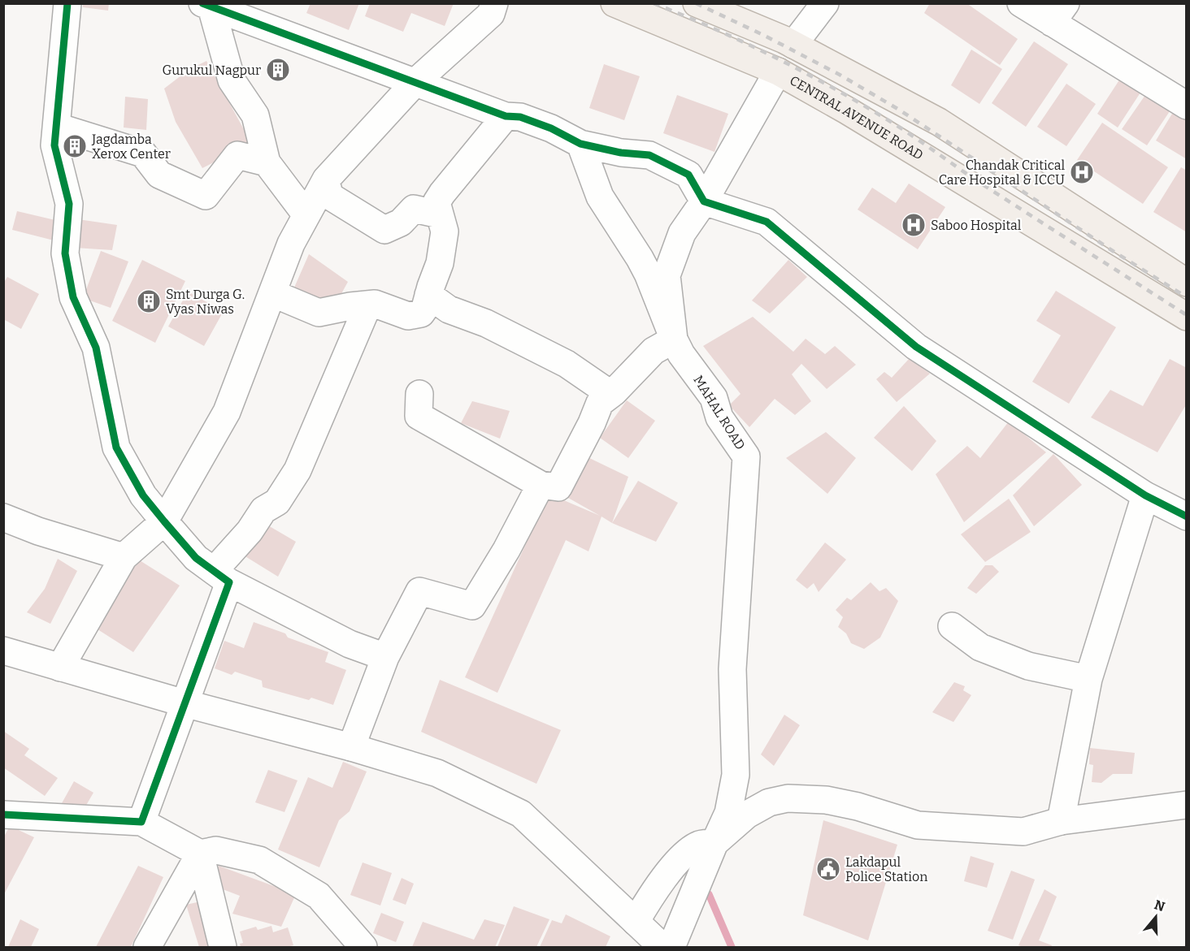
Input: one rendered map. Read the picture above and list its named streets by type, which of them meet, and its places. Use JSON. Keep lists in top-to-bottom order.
{
  "streets": {
    "main road": ["CENTRAL AVENUE ROAD"],
    "street": ["MAHAL ROAD"]
  },
  "crossings": [
    ["CENTRAL AVENUE ROAD", "MAHAL ROAD"]
  ],
  "places": {
    "building": ["Gurukul Nagpur", "Jagdamba Xerox Center", "Smt Durga G. Vyas Niwas"],
    "hospital": ["Chandak Critical Care Hospital & ICCU", "Saboo Hospital"],
    "public building": ["Lakdapul Police Station"]
  },
  "north": "top"
}
